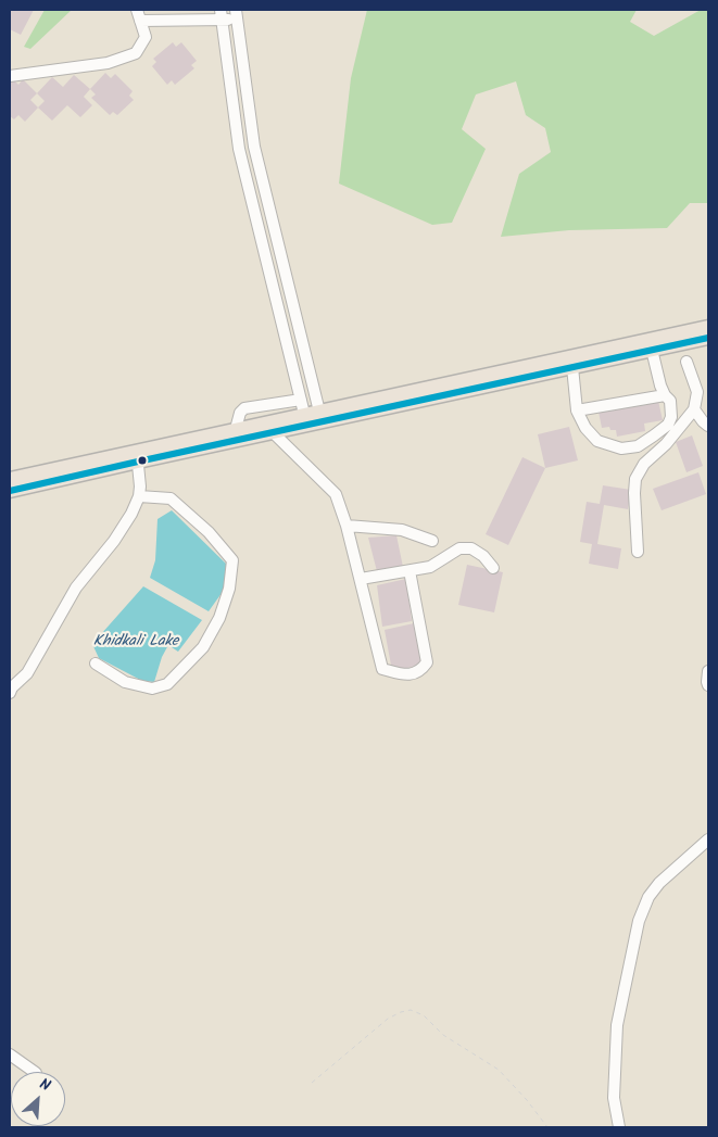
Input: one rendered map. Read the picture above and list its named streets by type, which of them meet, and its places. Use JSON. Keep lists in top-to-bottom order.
{
  "water": ["Khidkali Lake"],
  "north": "top right"
}
